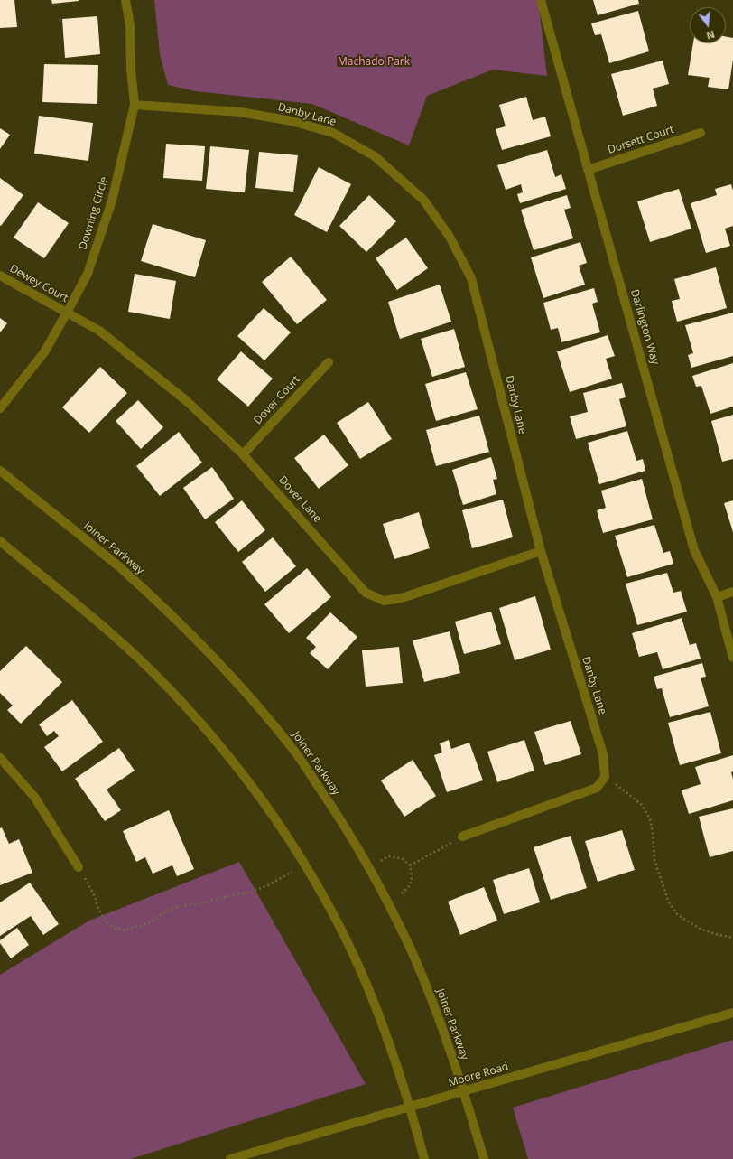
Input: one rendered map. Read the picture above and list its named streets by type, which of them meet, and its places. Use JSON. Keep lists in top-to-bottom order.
{
  "streets": {
    "street": [
      "Danby Lane",
      "Dorsett Court",
      "Downing Circle",
      "Dewey Court",
      "Darlington Way",
      "Dover Court",
      "Dover Lane",
      "Joiner Parkway",
      "Moore Road"
    ]
  },
  "crossings": [
    ["Danby Lane", "Downing Circle"],
    ["Danby Lane", "Dover Lane"],
    ["Dorsett Court", "Darlington Way"],
    ["Downing Circle", "Dewey Court"],
    ["Downing Circle", "Dover Lane"],
    ["Dewey Court", "Dover Lane"],
    ["Dover Court", "Dover Lane"],
    ["Joiner Parkway", "Moore Road"]
  ],
  "parks": ["Machado Park"],
  "north": "bottom"
}
